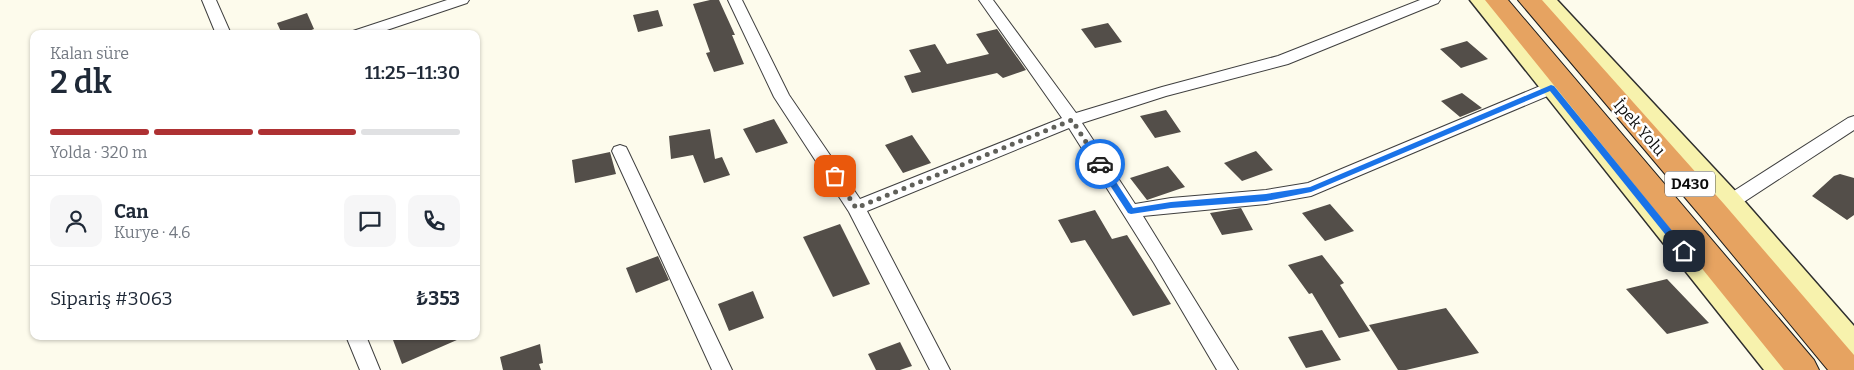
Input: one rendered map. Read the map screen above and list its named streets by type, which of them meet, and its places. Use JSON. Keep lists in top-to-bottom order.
{
  "streets": {
    "highway": ["İpek Yolu", "D430"]
  },
  "page": {
    "heading": ["2 dk", "Kalan süre", "11:25–11:30"],
    "panel": [
      "Can",
      "Kurye · 4.6",
      "Sipariş #3063",
      "₺353"
    ],
    "bar": "Yolda · 320 m"
  }
}
